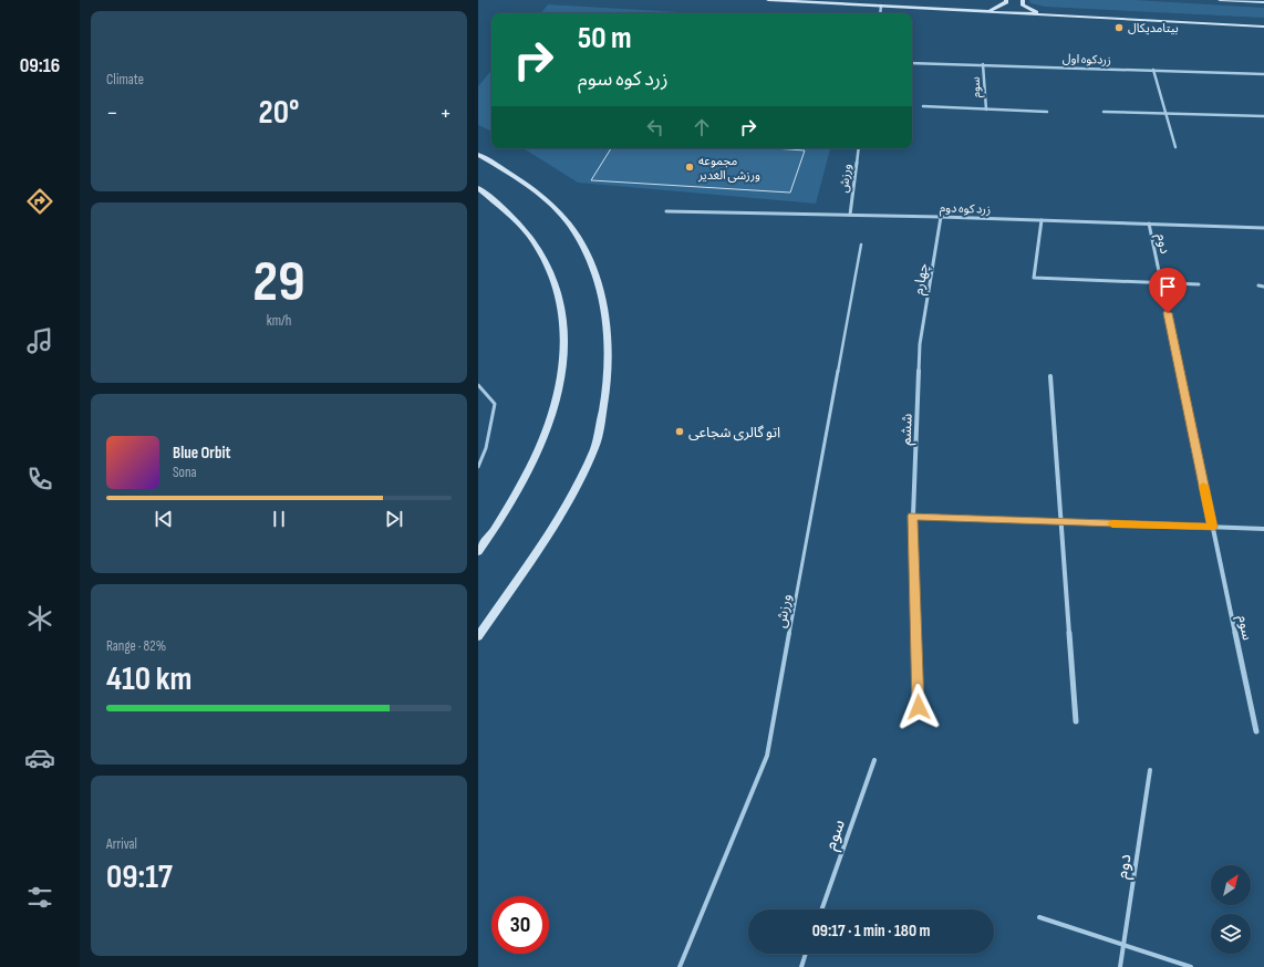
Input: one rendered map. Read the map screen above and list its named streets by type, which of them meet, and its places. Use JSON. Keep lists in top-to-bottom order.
{
  "streets": {
    "street": [
      "زردکوه اول",
      "سوم",
      "ورزش",
      "زرد کوه دوم",
      "دوم",
      "چهارم",
      "ششم"
    ]
  },
  "crossings": [
    ["زردکوه اول", "سوم"],
    ["سوم", "دوم"],
    ["ورزش", "زرد کوه دوم"],
    ["زرد کوه دوم", "دوم"],
    ["زرد کوه دوم", "چهارم"],
    ["چهارم", "ششم"]
  ],
  "places": ["بیتامدیکال", "مجموعه ورزشی الغدیر", "اتو گالری شجاعی"],
  "north": "top right",
  "page": {
    "tabs": "09:16",
    "tile": [
      "Climate",
      ["29", "km/h"],
      ["Range · 82%", "410 km"],
      ["Arrival", "09:17"]
    ],
    "turn": ["50 m", "زرد کوه سوم"],
    "heat": ["−", "20°", "+"],
    "song": ["Blue Orbit", "Sona"],
    "limit": "30",
    "trip": "09:17 · 1 min · 180 m"
  }
}
